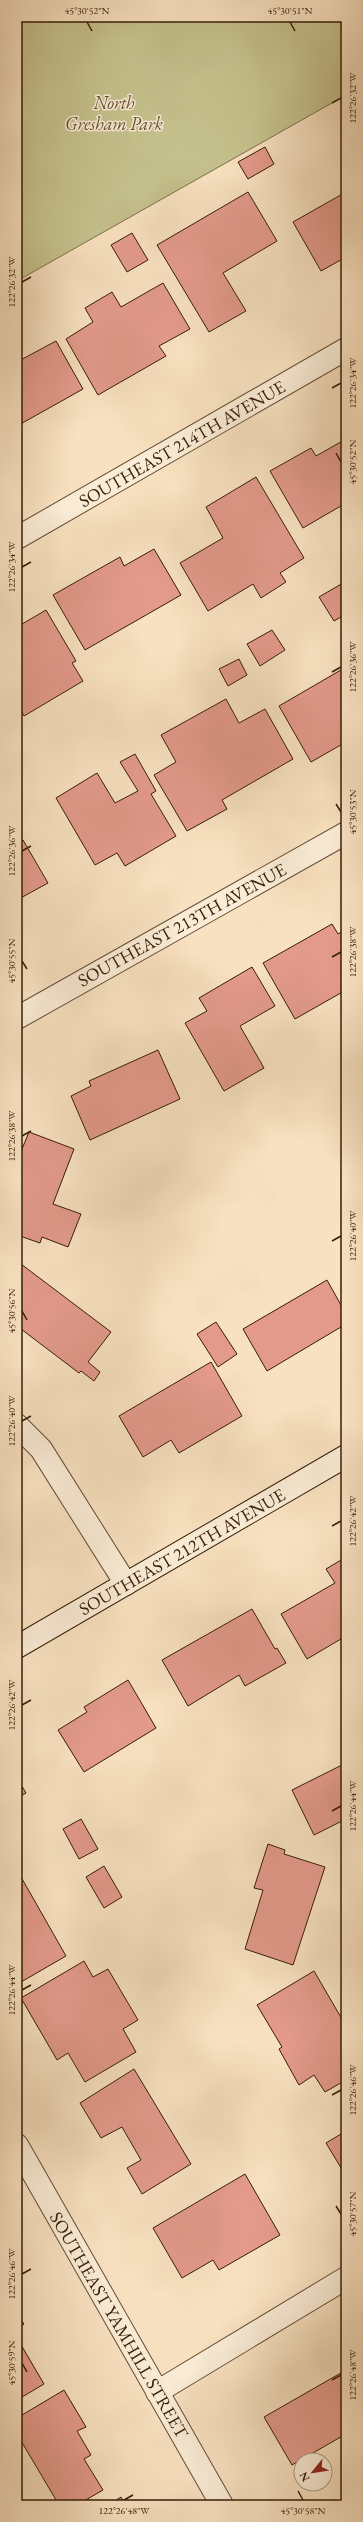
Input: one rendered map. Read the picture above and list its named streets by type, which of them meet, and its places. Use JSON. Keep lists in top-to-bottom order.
{
  "streets": {
    "street": [
      "SOUTHEAST 214TH AVENUE",
      "SOUTHEAST 213TH AVENUE",
      "SOUTHEAST 212TH AVENUE",
      "SOUTHEAST YAMHILL STREET"
    ]
  },
  "parks": ["North Gresham Park"],
  "north": "bottom left",
  "coordinates": [
    "45°30'52\"N",
    "45°30'51\"N",
    "122°26'32\"W",
    "122°26'34\"W",
    "122°26'36\"W",
    "45°30'53\"N",
    "122°26'38\"W",
    "45°30'55\"N",
    "122°26'40\"W",
    "45°30'56\"N",
    "122°26'42\"W",
    "122°26'44\"W",
    "122°26'46\"W",
    "45°30'57\"N",
    "45°30'59\"N",
    "122°26'48\"W",
    "45°30'58\"N"
  ]
}
